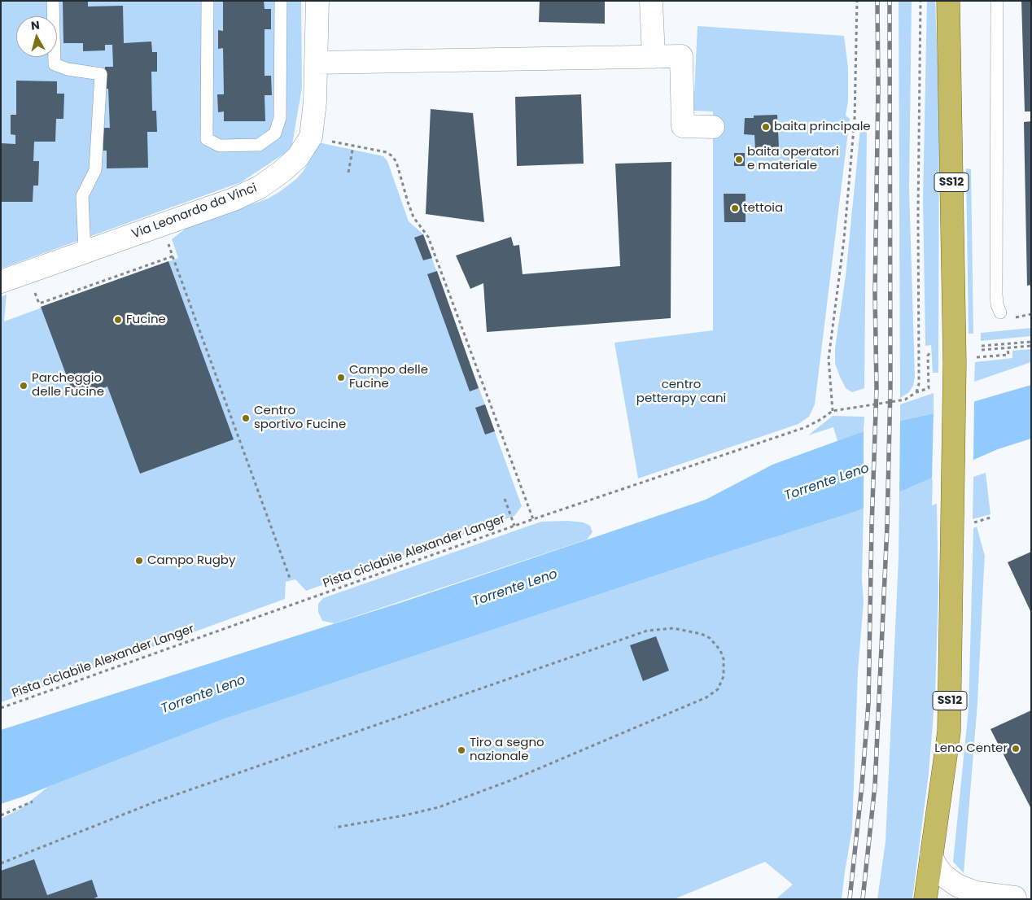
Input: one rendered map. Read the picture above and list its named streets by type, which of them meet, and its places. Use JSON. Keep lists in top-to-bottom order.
{
  "streets": {
    "main road": ["SS12"],
    "street": ["Via Leonardo da Vinci"],
    "path": ["Pista ciclabile Alexander Langer"]
  },
  "water": ["Torrente Leno"],
  "parks": ["centro petterapy cani"],
  "places": [
    "baita principale",
    "baita operatori e materiale",
    "tettoia",
    "Fucine",
    "Campo delle Fucine",
    "Parcheggio delle Fucine",
    "Centro sportivo Fucine",
    "Campo Rugby",
    "Leno Center",
    "Tiro a segno nazionale"
  ],
  "north": "top"
}
